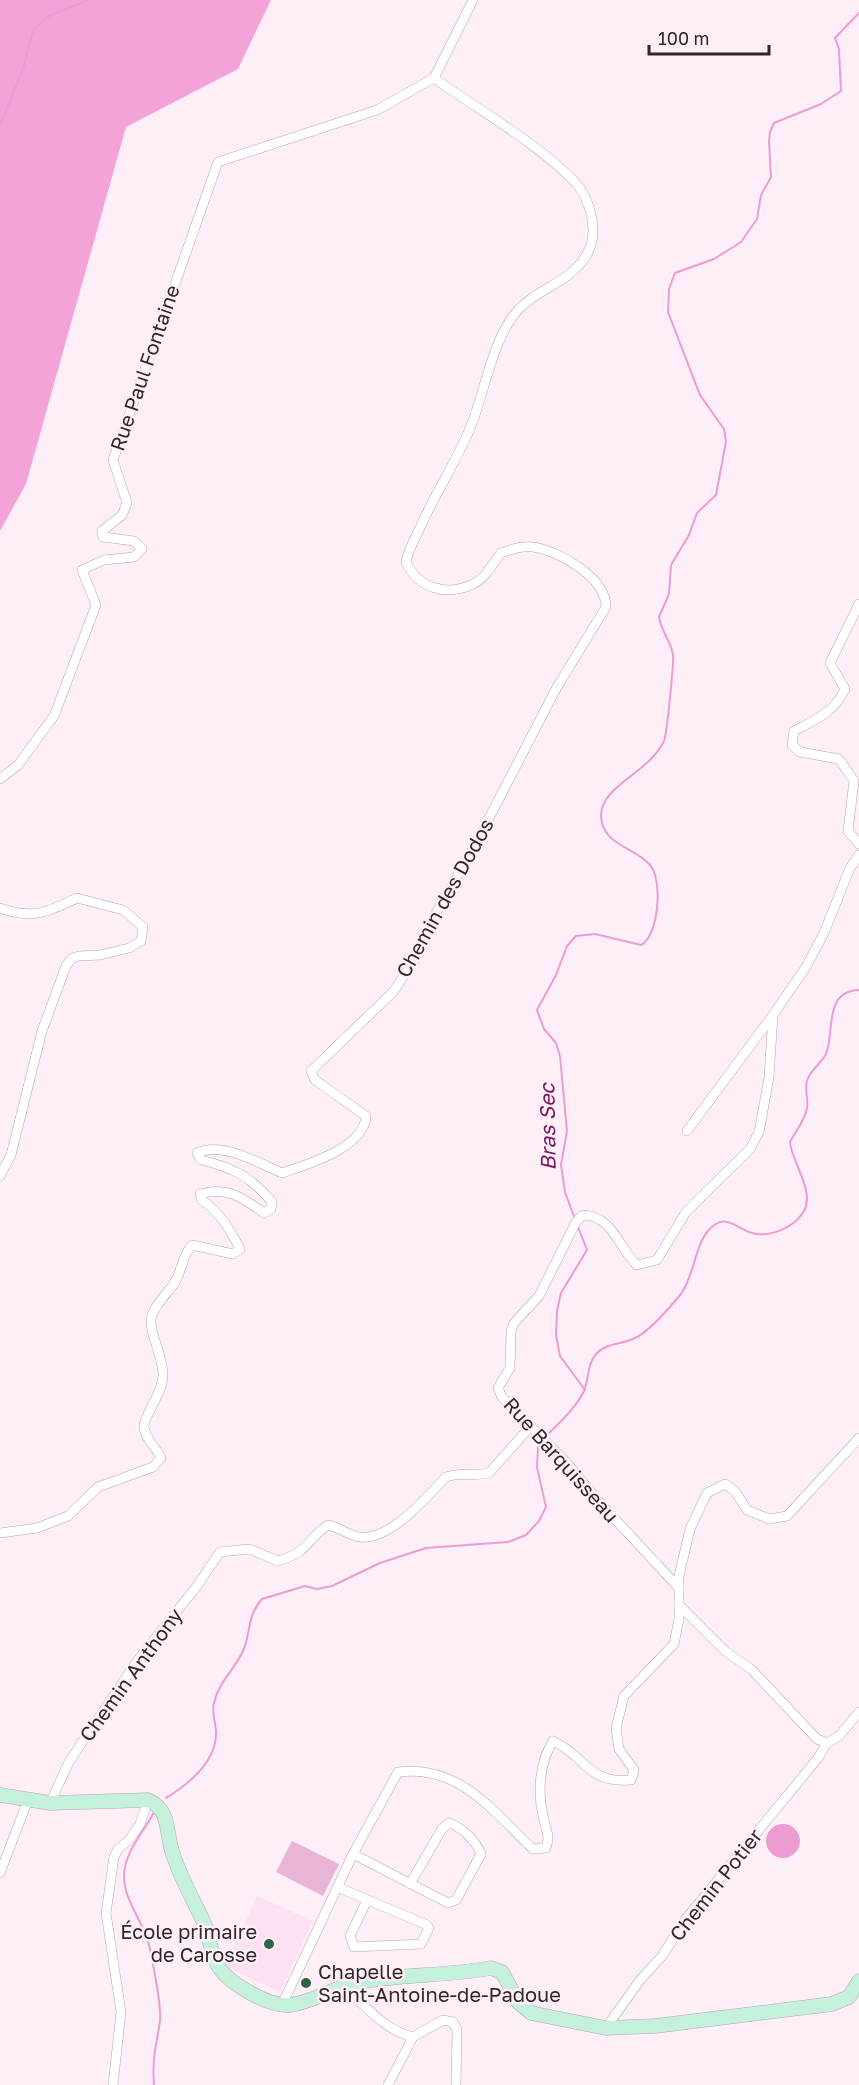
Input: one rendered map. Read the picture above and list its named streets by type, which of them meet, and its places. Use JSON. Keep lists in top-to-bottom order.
{
  "streets": {
    "street": [
      "Rue Paul Fontaine",
      "Chemin des Dodos",
      "Rue Barquisseau",
      "Chemin Anthony",
      "Chemin Potier"
    ]
  },
  "crossings": [
    ["Rue Paul Fontaine", "Chemin des Dodos"],
    ["Rue Barquisseau", "Chemin Anthony"]
  ],
  "water": ["Bras Sec"],
  "places": ["École primaire de Carosse", "Chapelle Saint-Antoine-de-Padoue"],
  "scale_bar": "100 m"
}
